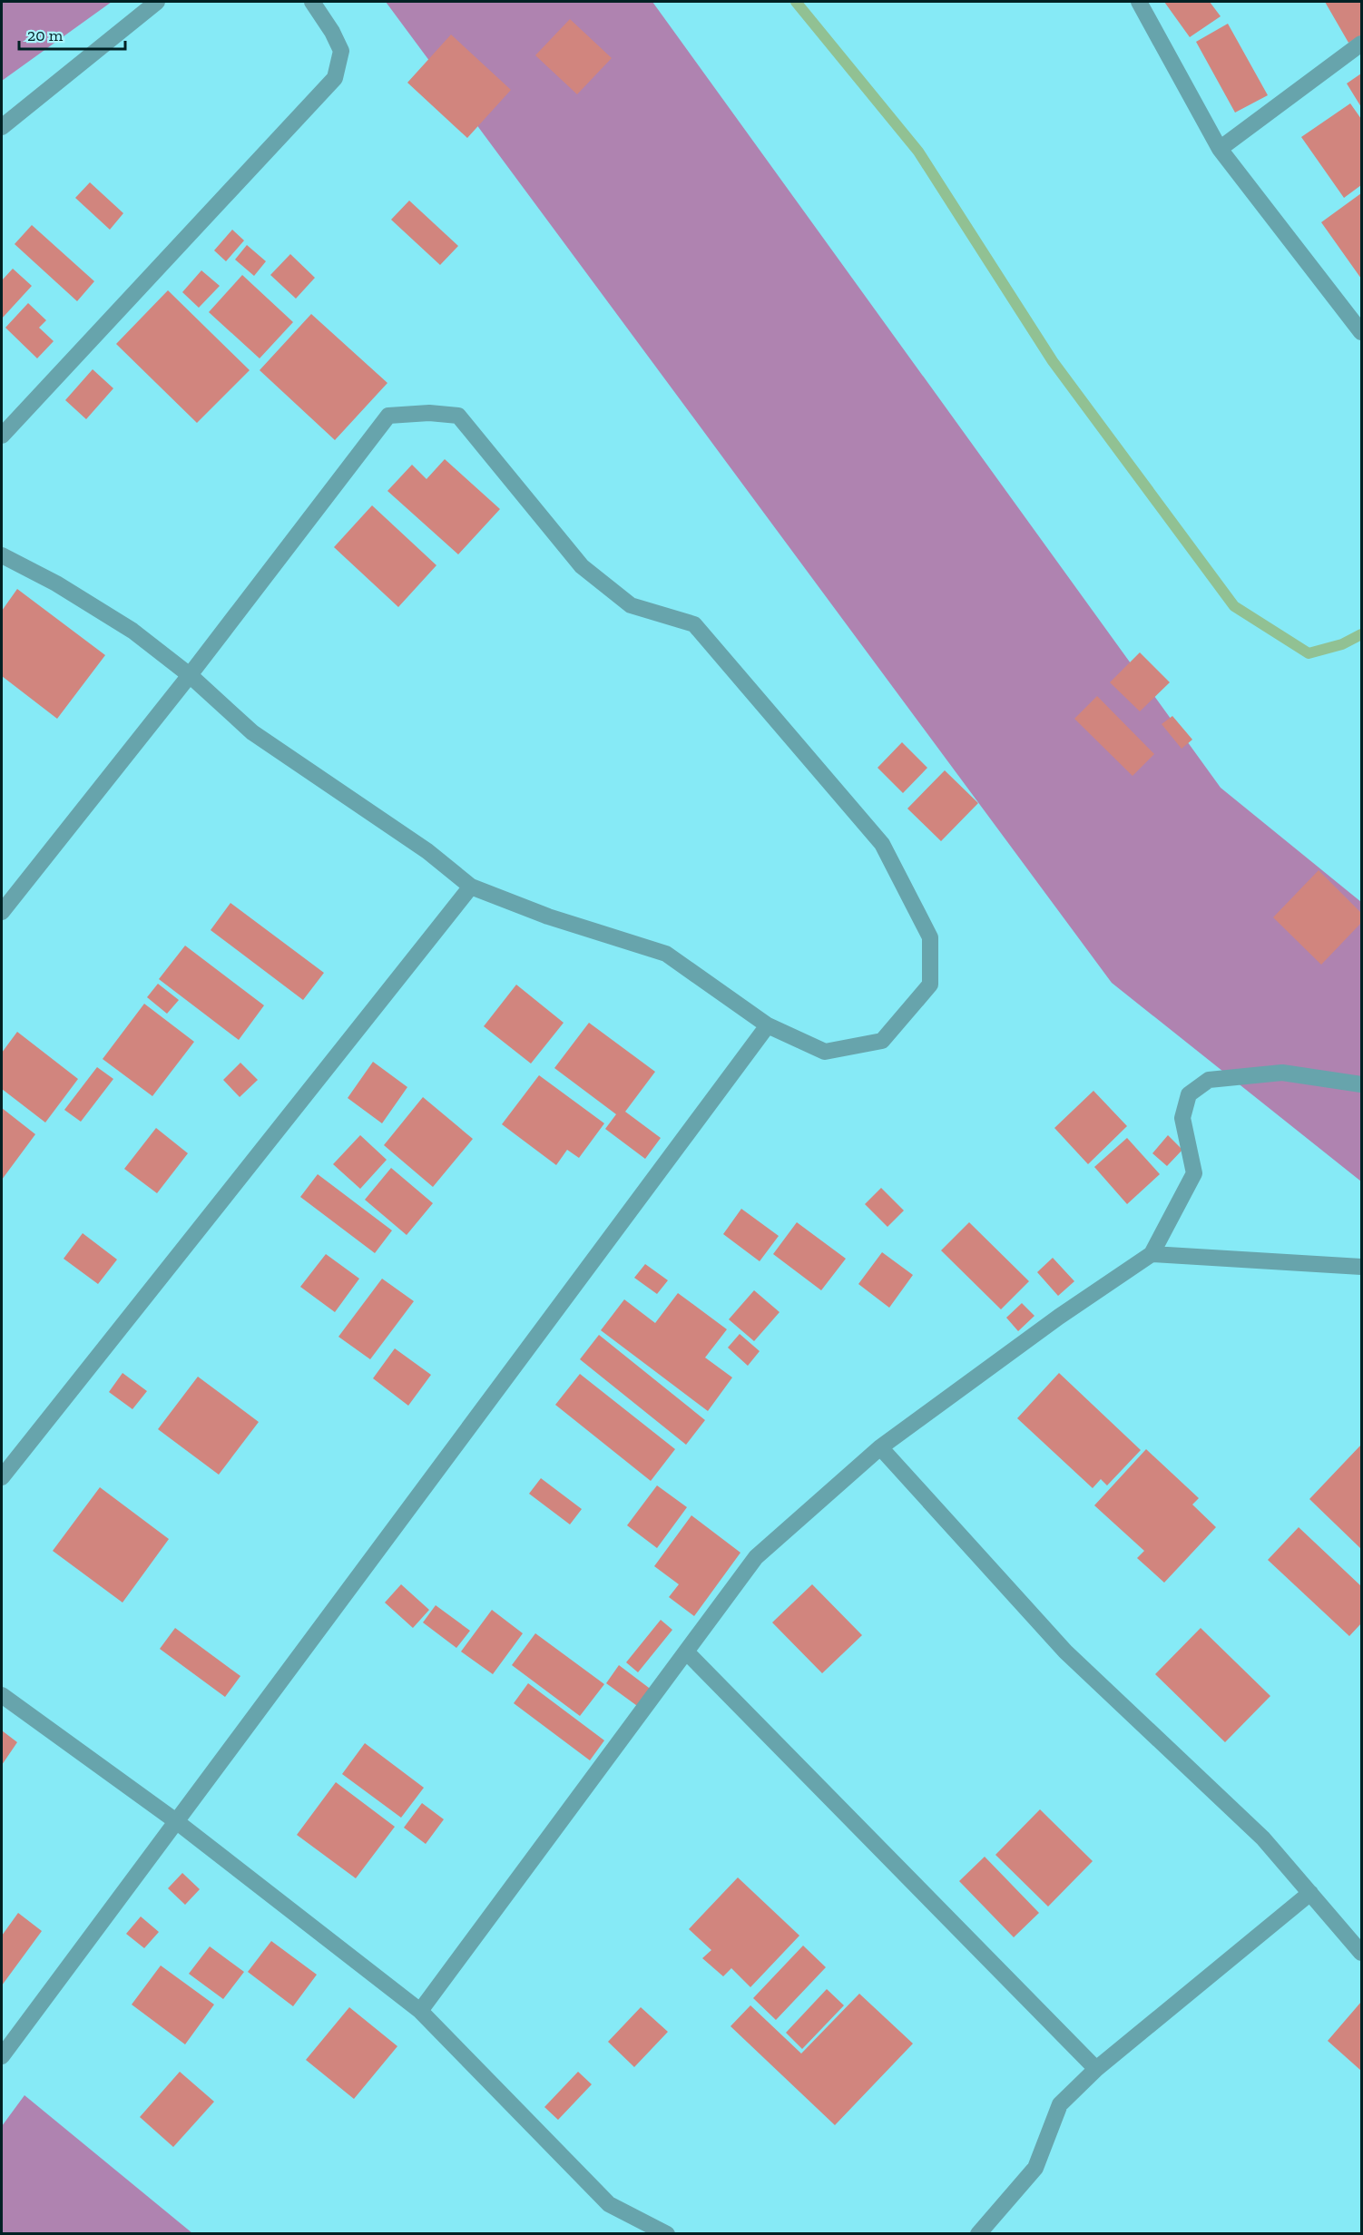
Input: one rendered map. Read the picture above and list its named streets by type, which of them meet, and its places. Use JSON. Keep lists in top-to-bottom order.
{
  "scale_bar": "20 m"
}
